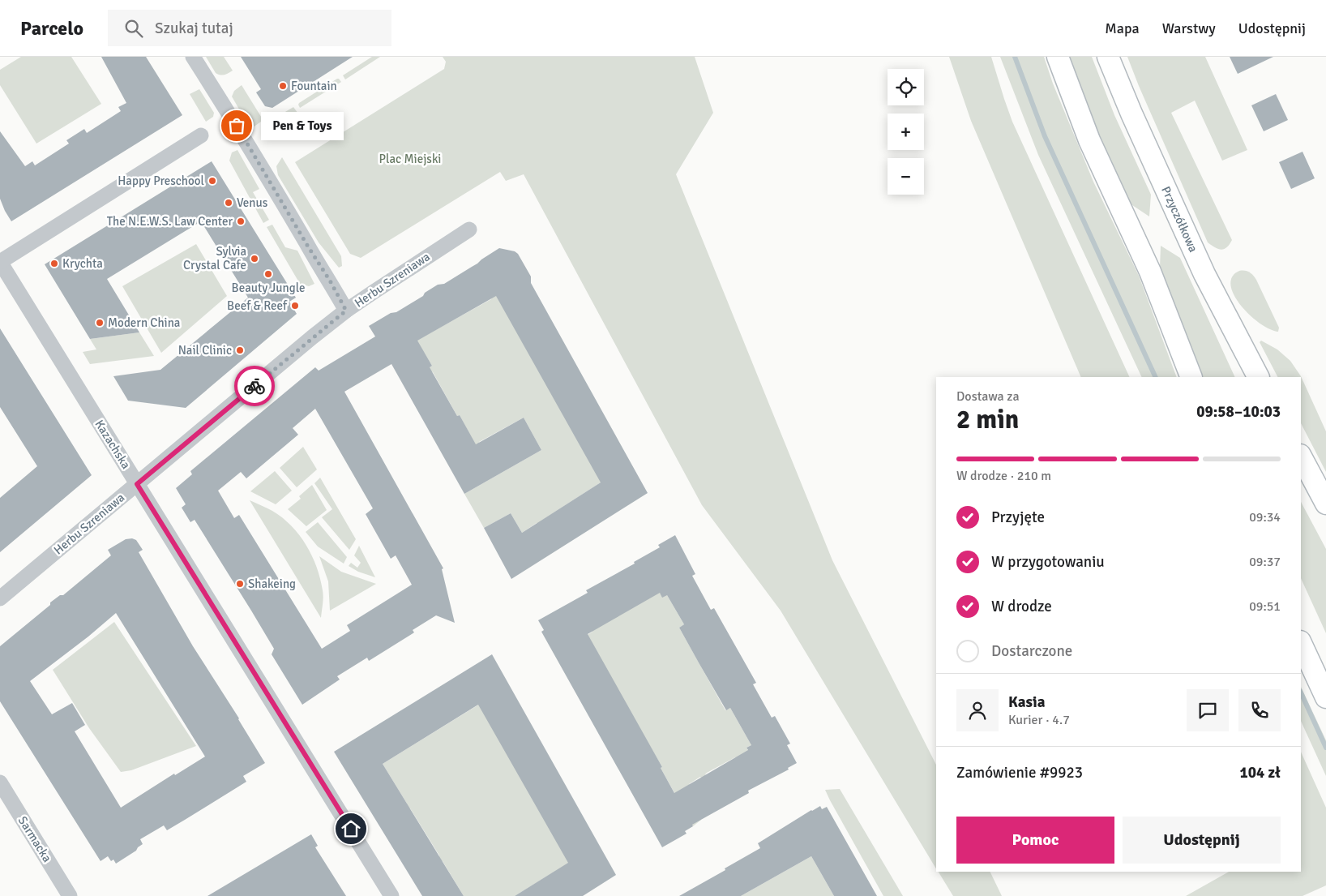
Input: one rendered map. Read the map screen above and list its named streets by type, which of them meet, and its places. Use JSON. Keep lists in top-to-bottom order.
{
  "streets": {
    "main road": ["Przyczółkowa"],
    "street": ["Herbu Szreniawa", "Kazachska", "Sarmacka"]
  },
  "crossings": [
    ["Herbu Szreniawa", "Kazachska"]
  ],
  "parks": ["Plac Miejski"],
  "places": [
    "Fountain",
    "Pen & Toys",
    "Happy Preschool",
    "Venus",
    "The N.E.W.S. Law Center",
    "Sylvia Crystal Cafe",
    "Krychta",
    "Beauty Jungle",
    "Beef & Reef",
    "Modern China",
    "Nail Clinic",
    "Shakeing"
  ],
  "page": {
    "header": "Parcelo",
    "search": "Szukaj tutaj",
    "nav": ["Mapa", "Warstwy", "Udostępnij"],
    "map_buttons": ["+", "−"],
    "bubble": "Pen & Toys",
    "heading": ["2 min", "Dostawa za", "09:58–10:03"],
    "panel": [
      "Kasia",
      "Kurier · 4.7",
      "Zamówienie #9923",
      "104 zł"
    ],
    "bar": "W drodze · 210 m",
    "list": [
      ["Przyjęte", "09:34"],
      ["W przygotowaniu", "09:37"],
      ["W drodze", "09:51"],
      "Dostarczone"
    ],
    "buttons": ["Pomoc", "Udostępnij"]
  }
}
